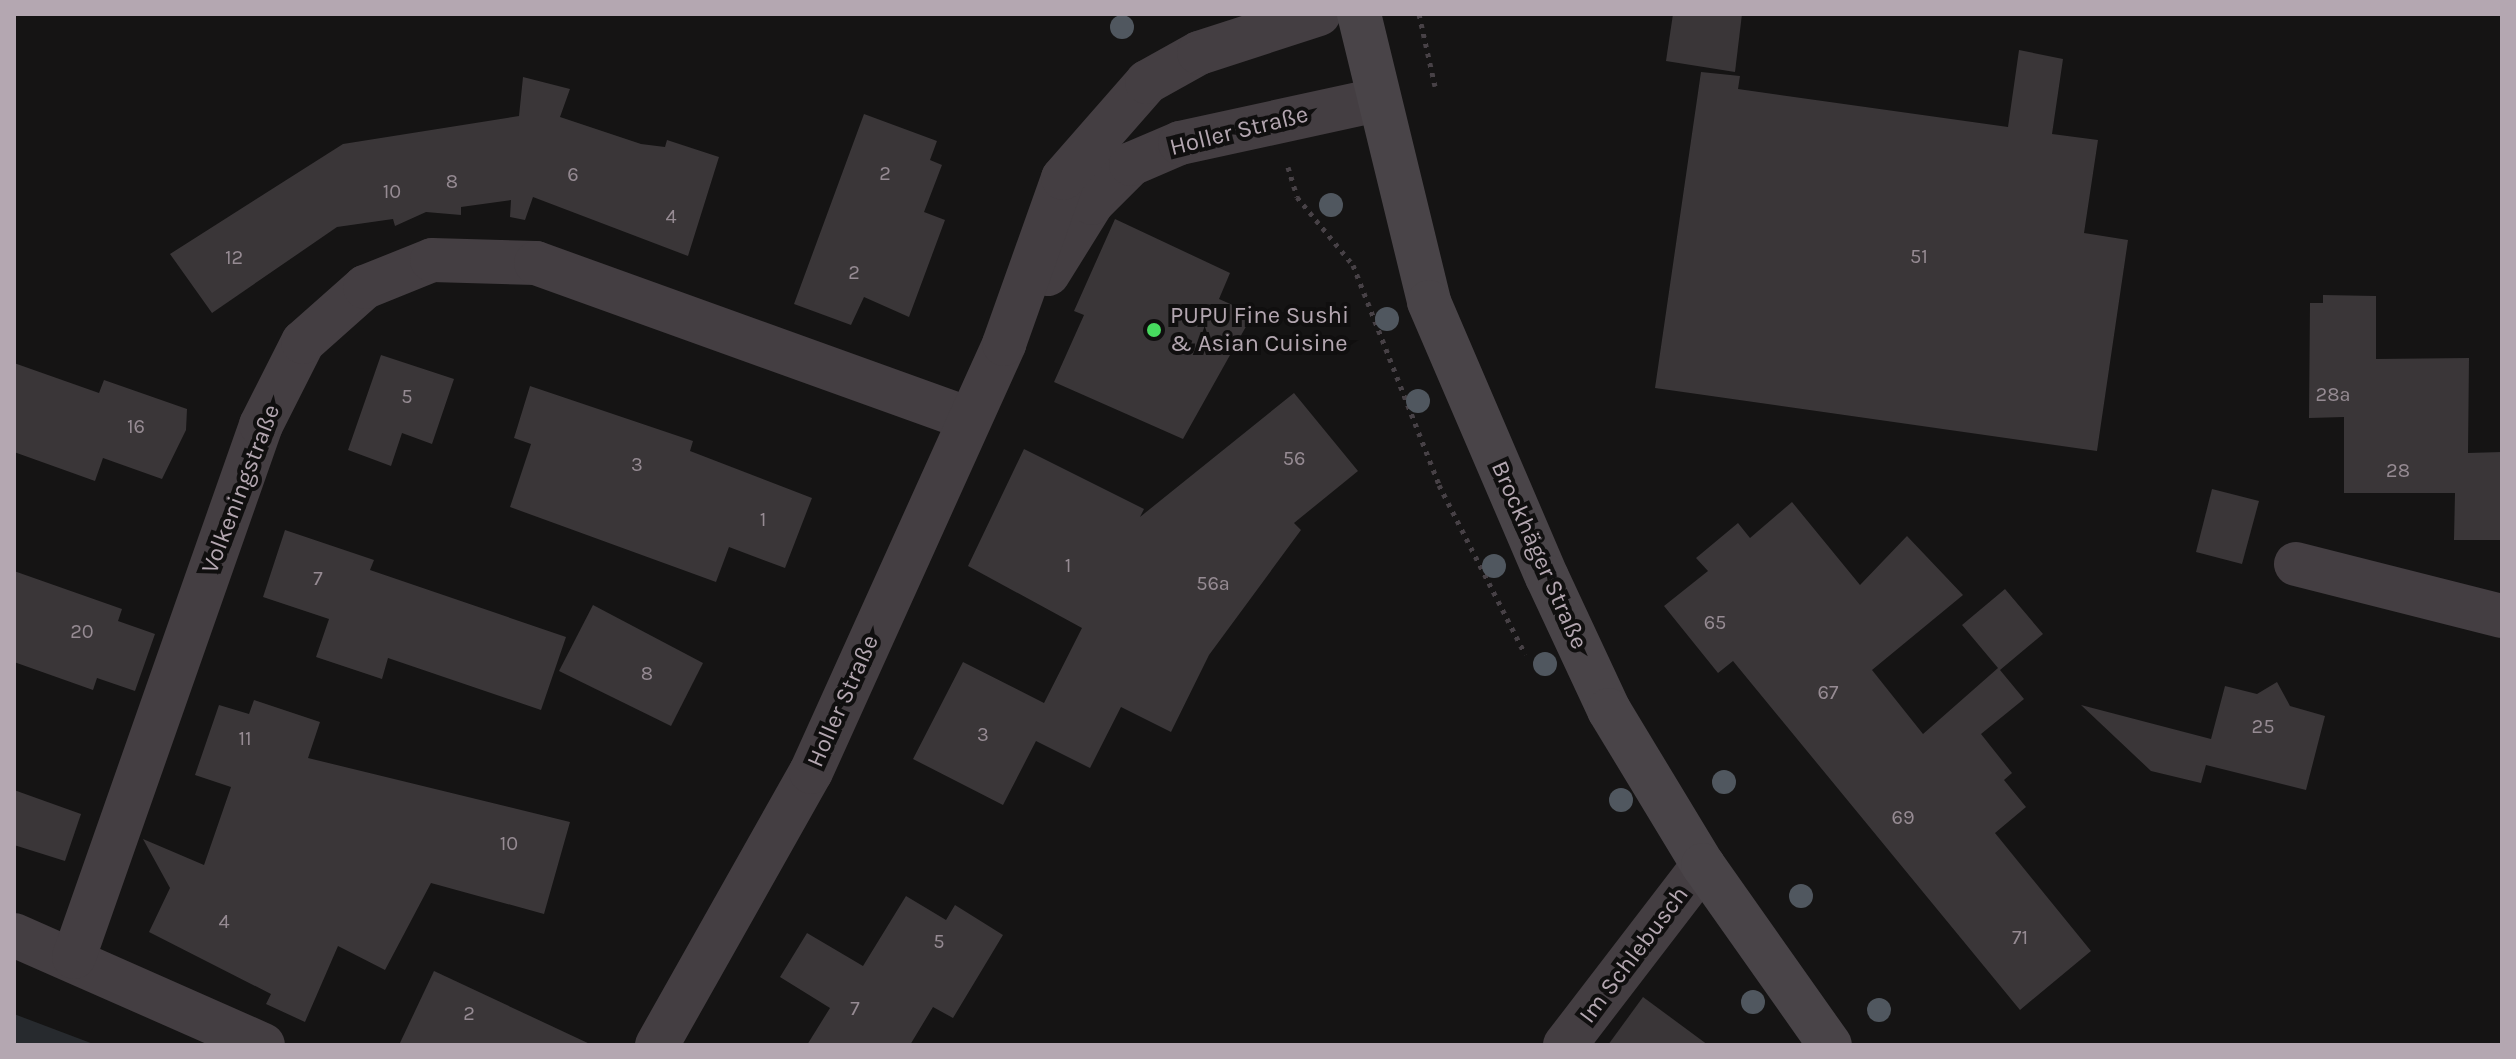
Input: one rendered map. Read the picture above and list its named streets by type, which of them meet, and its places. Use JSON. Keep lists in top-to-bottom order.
{
  "streets": {
    "main road": ["Brockhäger Straße"],
    "street": ["Holler Straße", "Volkeningstraße", "Im Schlebusch"]
  },
  "crossings": [
    ["Holler Straße", "Volkeningstraße"],
    ["Holler Straße", "Brockhäger Straße"],
    ["Brockhäger Straße", "Im Schlebusch"]
  ],
  "places": ["PUPU Fine Sushi & Asian Cuisine"],
  "house_numbers": [
    "2",
    "6",
    "8",
    "10",
    "4",
    "51",
    "12",
    "2",
    "28a",
    "5",
    "16",
    "56",
    "3",
    "28",
    "1",
    "1",
    "7",
    "56a",
    "65",
    "20",
    "8",
    "67",
    "25",
    "3",
    "11",
    "69",
    "10",
    "4",
    "71",
    "5",
    "7",
    "2"
  ]
}
